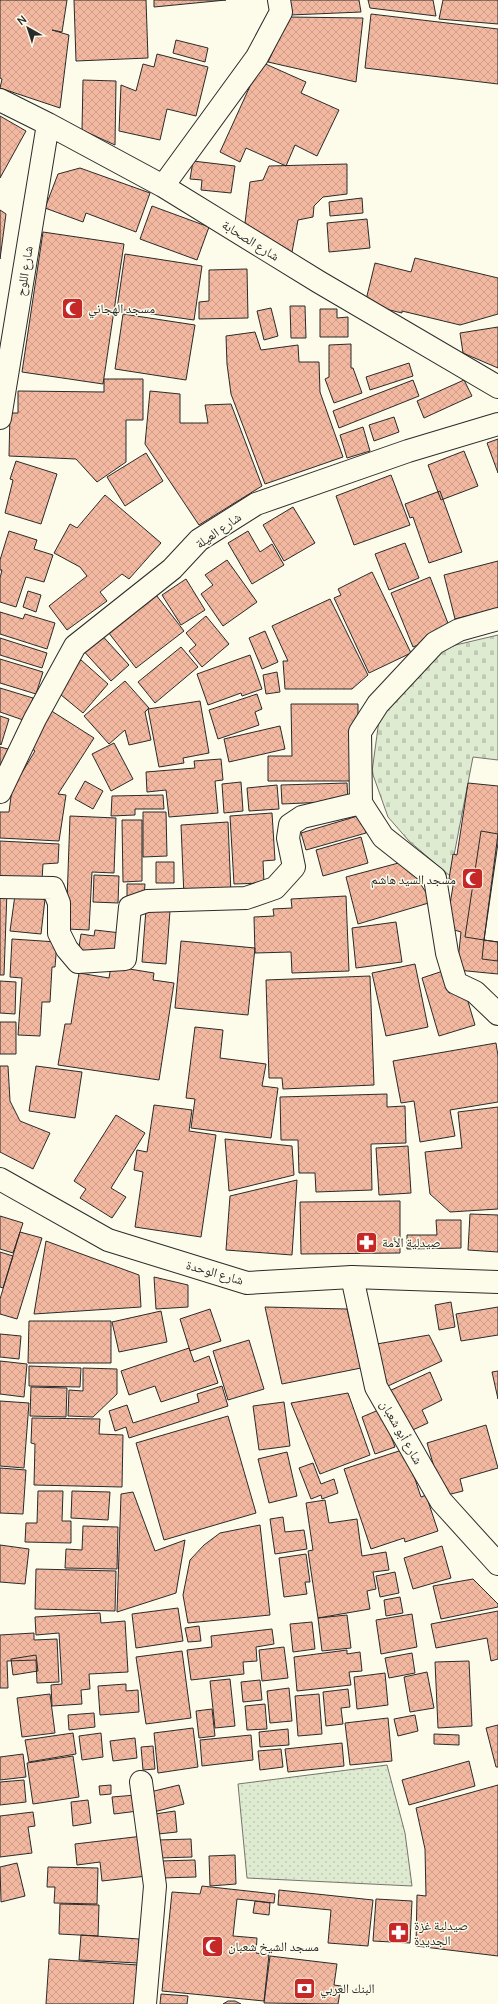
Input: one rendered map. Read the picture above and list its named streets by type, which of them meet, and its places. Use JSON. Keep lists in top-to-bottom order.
{
  "streets": {
    "street": [
      "شارع الصحابة",
      "شارع اللوح",
      "شارع العيلة",
      "شارع الوحدة",
      "شارع أبو شعبان"
    ]
  },
  "crossings": [
    ["شارع الصحابة", "شارع اللوح"],
    ["شارع الوحدة", "شارع أبو شعبان"]
  ],
  "places": {
    "mosque": ["مسجد الهجاني", "مسجد السيد هاشم", "مسجد الشيخ شعبان"],
    "pharmacy": ["صيدلية الأمة", "صيدلية غزة الجديدة"],
    "bank": ["البنك العربي"]
  },
  "north": "top left"
}
